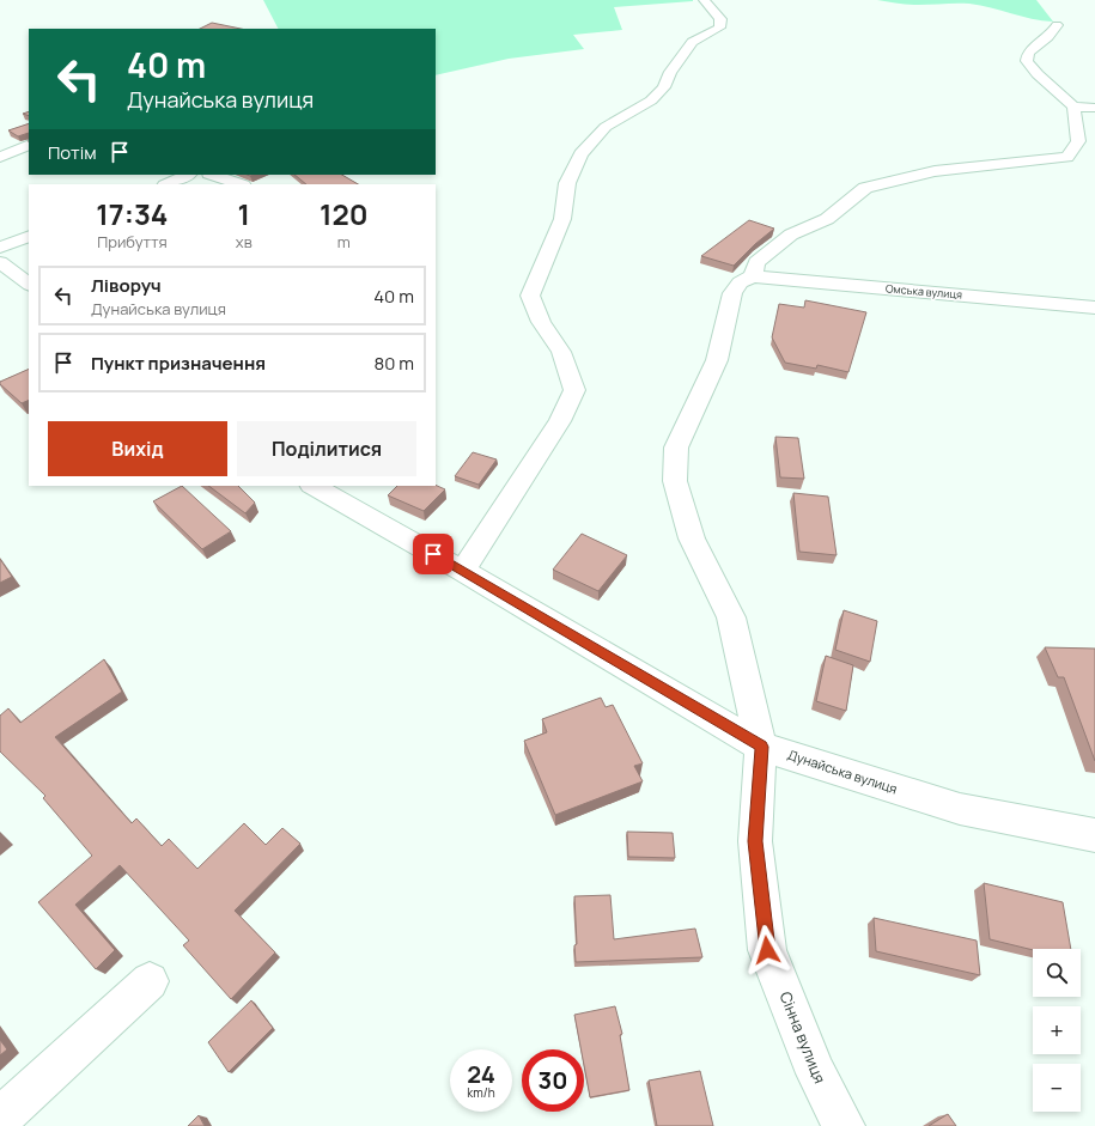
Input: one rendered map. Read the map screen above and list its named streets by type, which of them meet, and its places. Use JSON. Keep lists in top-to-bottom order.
{
  "streets": {
    "street": ["Омська вулиця", "Дунайська вулиця", "Сінна вулиця"]
  },
  "crossings": [
    ["Омська вулиця", "Сінна вулиця"],
    ["Дунайська вулиця", "Сінна вулиця"]
  ],
  "page": {
    "turn": ["40 m", "Дунайська вулиця"],
    "then": "Потім",
    "eta": [
      "17:34",
      "Прибуття",
      "1",
      "хв",
      "120",
      "m"
    ],
    "list": [
      {
        "name": "Ліворуч",
        "note": "Дунайська вулиця",
        "value": "40 m"
      },
      {
        "name": "Пункт призначення",
        "value": "80 m"
      }
    ],
    "buttons": ["Вихід", "Поділитися"],
    "map_buttons": ["+", "−"],
    "speed": "24 km/h",
    "limit": "30"
  }
}
